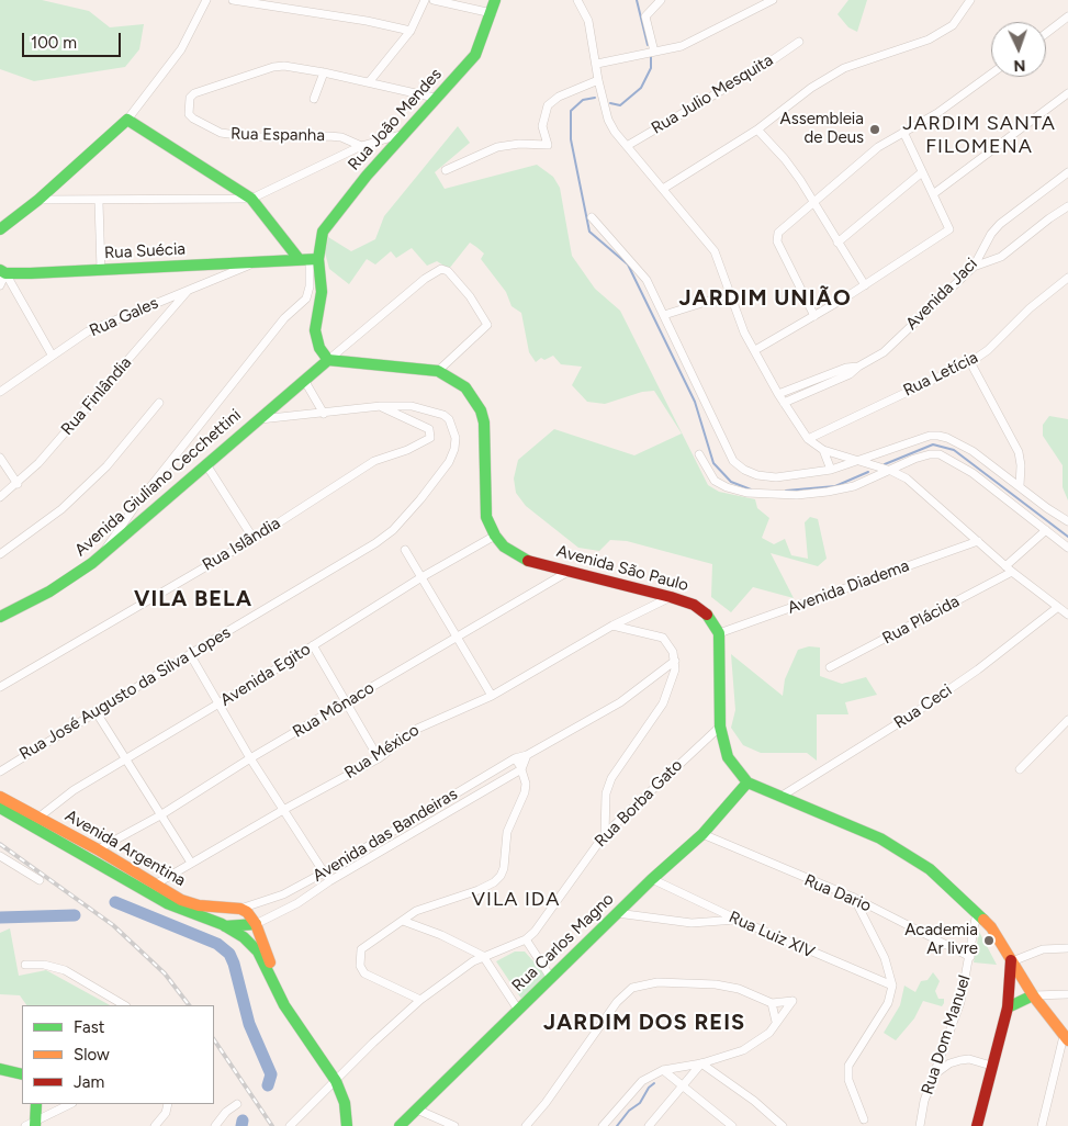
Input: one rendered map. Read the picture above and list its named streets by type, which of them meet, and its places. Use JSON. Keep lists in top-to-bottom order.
{
  "streets": {
    "street": [
      "Rua Julio Mesquita",
      "Rua João Mendes",
      "Rua Espanha",
      "Rua Suécia",
      "Avenida Jaci",
      "Rua Gales",
      "Rua Letícia",
      "Rua Finlândia",
      "Avenida Giuliano Cecchettini",
      "Rua Islândia",
      "Avenida São Paulo",
      "Avenida Diadema",
      "Rua Plácida",
      "Avenida Egito",
      "Rua José Augusto da Silva Lopes",
      "Rua Ceci",
      "Rua Mônaco",
      "Rua México",
      "Rua Borba Gato",
      "Avenida das Bandeiras",
      "Avenida Argentina",
      "Rua Dario",
      "Rua Luiz XIV",
      "Rua Carlos Magno",
      "Rua Dom Manuel"
    ]
  },
  "crossings": [
    ["Rua João Mendes", "Rua Suécia"],
    ["Rua Suécia", "Rua Gales"],
    ["Rua Gales", "Rua Finlândia"],
    ["Avenida Giuliano Cecchettini", "Avenida São Paulo"],
    ["Avenida Giuliano Cecchettini", "Rua José Augusto da Silva Lopes"],
    ["Rua Islândia", "Rua José Augusto da Silva Lopes"],
    ["Avenida São Paulo", "Avenida Diadema"],
    ["Avenida São Paulo", "Avenida Egito"],
    ["Avenida São Paulo", "Rua Mônaco"],
    ["Avenida São Paulo", "Rua México"],
    ["Avenida Egito", "Avenida Argentina"],
    ["Rua Mônaco", "Avenida Argentina"],
    ["Rua México", "Avenida Argentina"],
    ["Avenida das Bandeiras", "Avenida Argentina"],
    ["Rua Dario", "Rua Carlos Magno"],
    ["Rua Dario", "Rua Dom Manuel"],
    ["Rua Luiz XIV", "Rua Carlos Magno"]
  ],
  "districts": [
    "JARDIM SANTA FILOMENA",
    "JARDIM UNIÃO",
    "VILA BELA",
    "VILA IDA",
    "JARDIM DOS REIS"
  ],
  "places": ["Assembleia de Deus", "Academia Ar livre"],
  "legend": ["Fast", "Slow", "Jam"],
  "scale_bar": "100 m",
  "north": "bottom"
}
